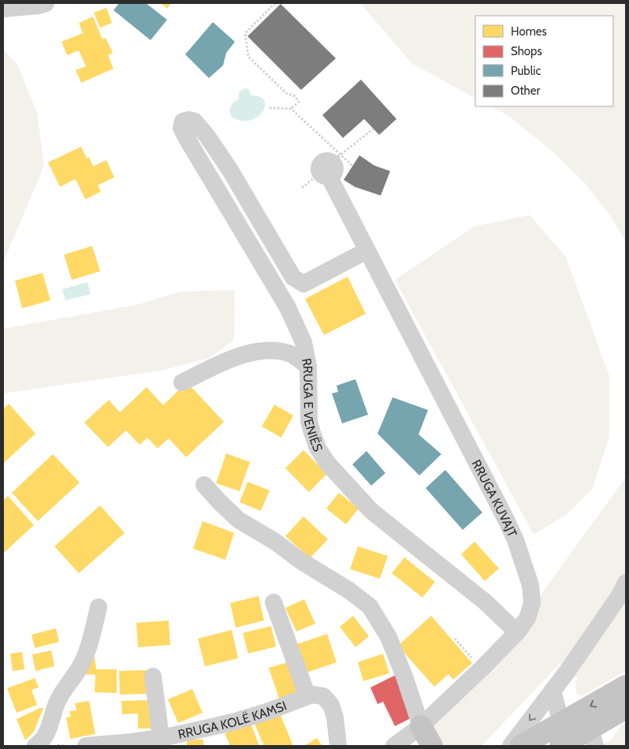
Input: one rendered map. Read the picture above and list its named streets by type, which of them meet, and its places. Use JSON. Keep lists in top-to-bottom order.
{
  "streets": {
    "street": ["RRUGA E VENIËS", "RRUGA KUVAJT", "RRUGA KOLË KAMSI"]
  },
  "crossings": [
    ["RRUGA E VENIËS", "RRUGA KUVAJT"]
  ],
  "legend": [
    "Homes",
    "Shops",
    "Public",
    "Other"
  ]
}
